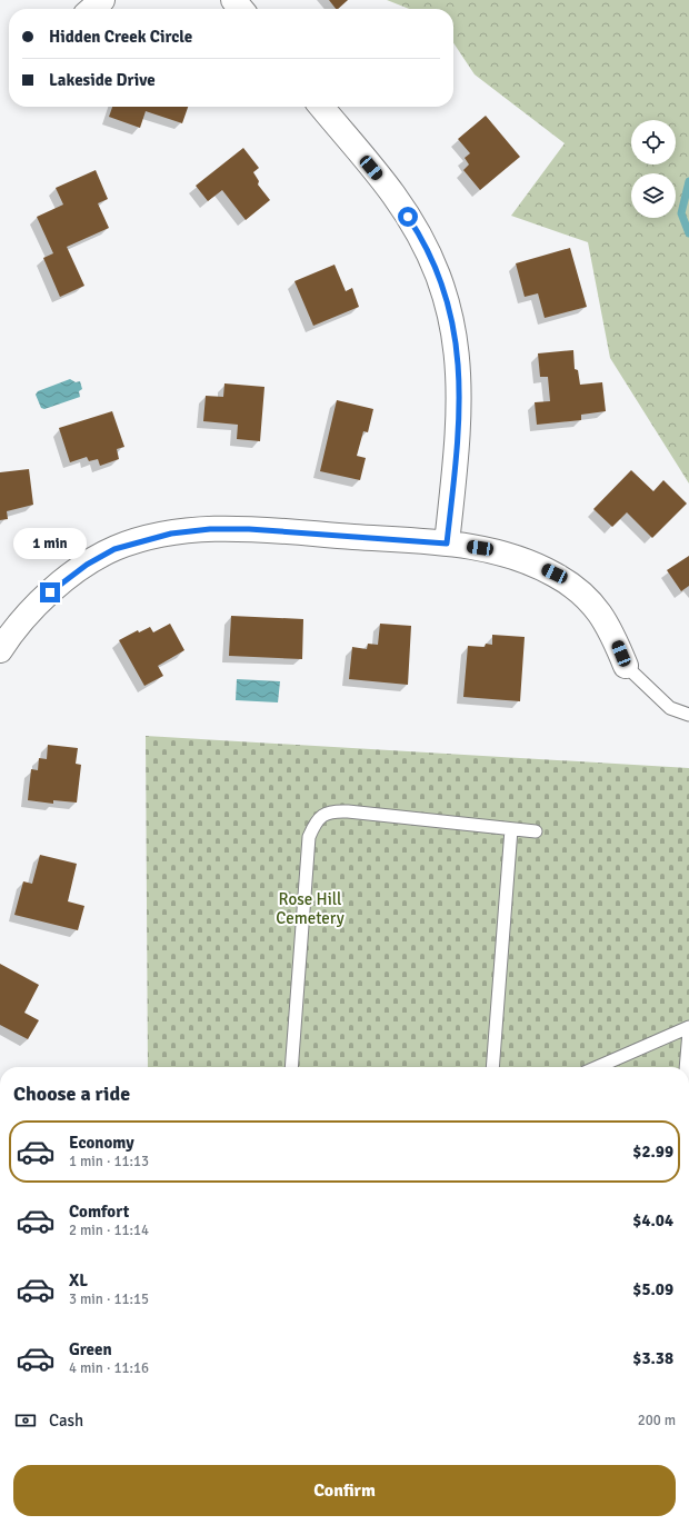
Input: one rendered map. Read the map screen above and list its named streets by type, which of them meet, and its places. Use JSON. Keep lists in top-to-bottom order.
{
  "parks": ["Rose Hill Cemetery"],
  "page": {
    "banner": ["Hidden Creek Circle", "Lakeside Drive"],
    "bubble": "1 min",
    "heading": "Choose a ride",
    "list": [
      {
        "name": "Economy",
        "note": "1 min · 11:13",
        "value": "$2.99"
      },
      {
        "name": "Comfort",
        "note": "2 min · 11:14",
        "value": "$4.04"
      },
      {
        "name": "XL",
        "note": "3 min · 11:15",
        "value": "$5.09"
      },
      {
        "name": "Green",
        "note": "4 min · 11:16",
        "value": "$3.38"
      }
    ],
    "pay": ["Cash", "200 m"],
    "buttons": "Confirm"
  }
}
